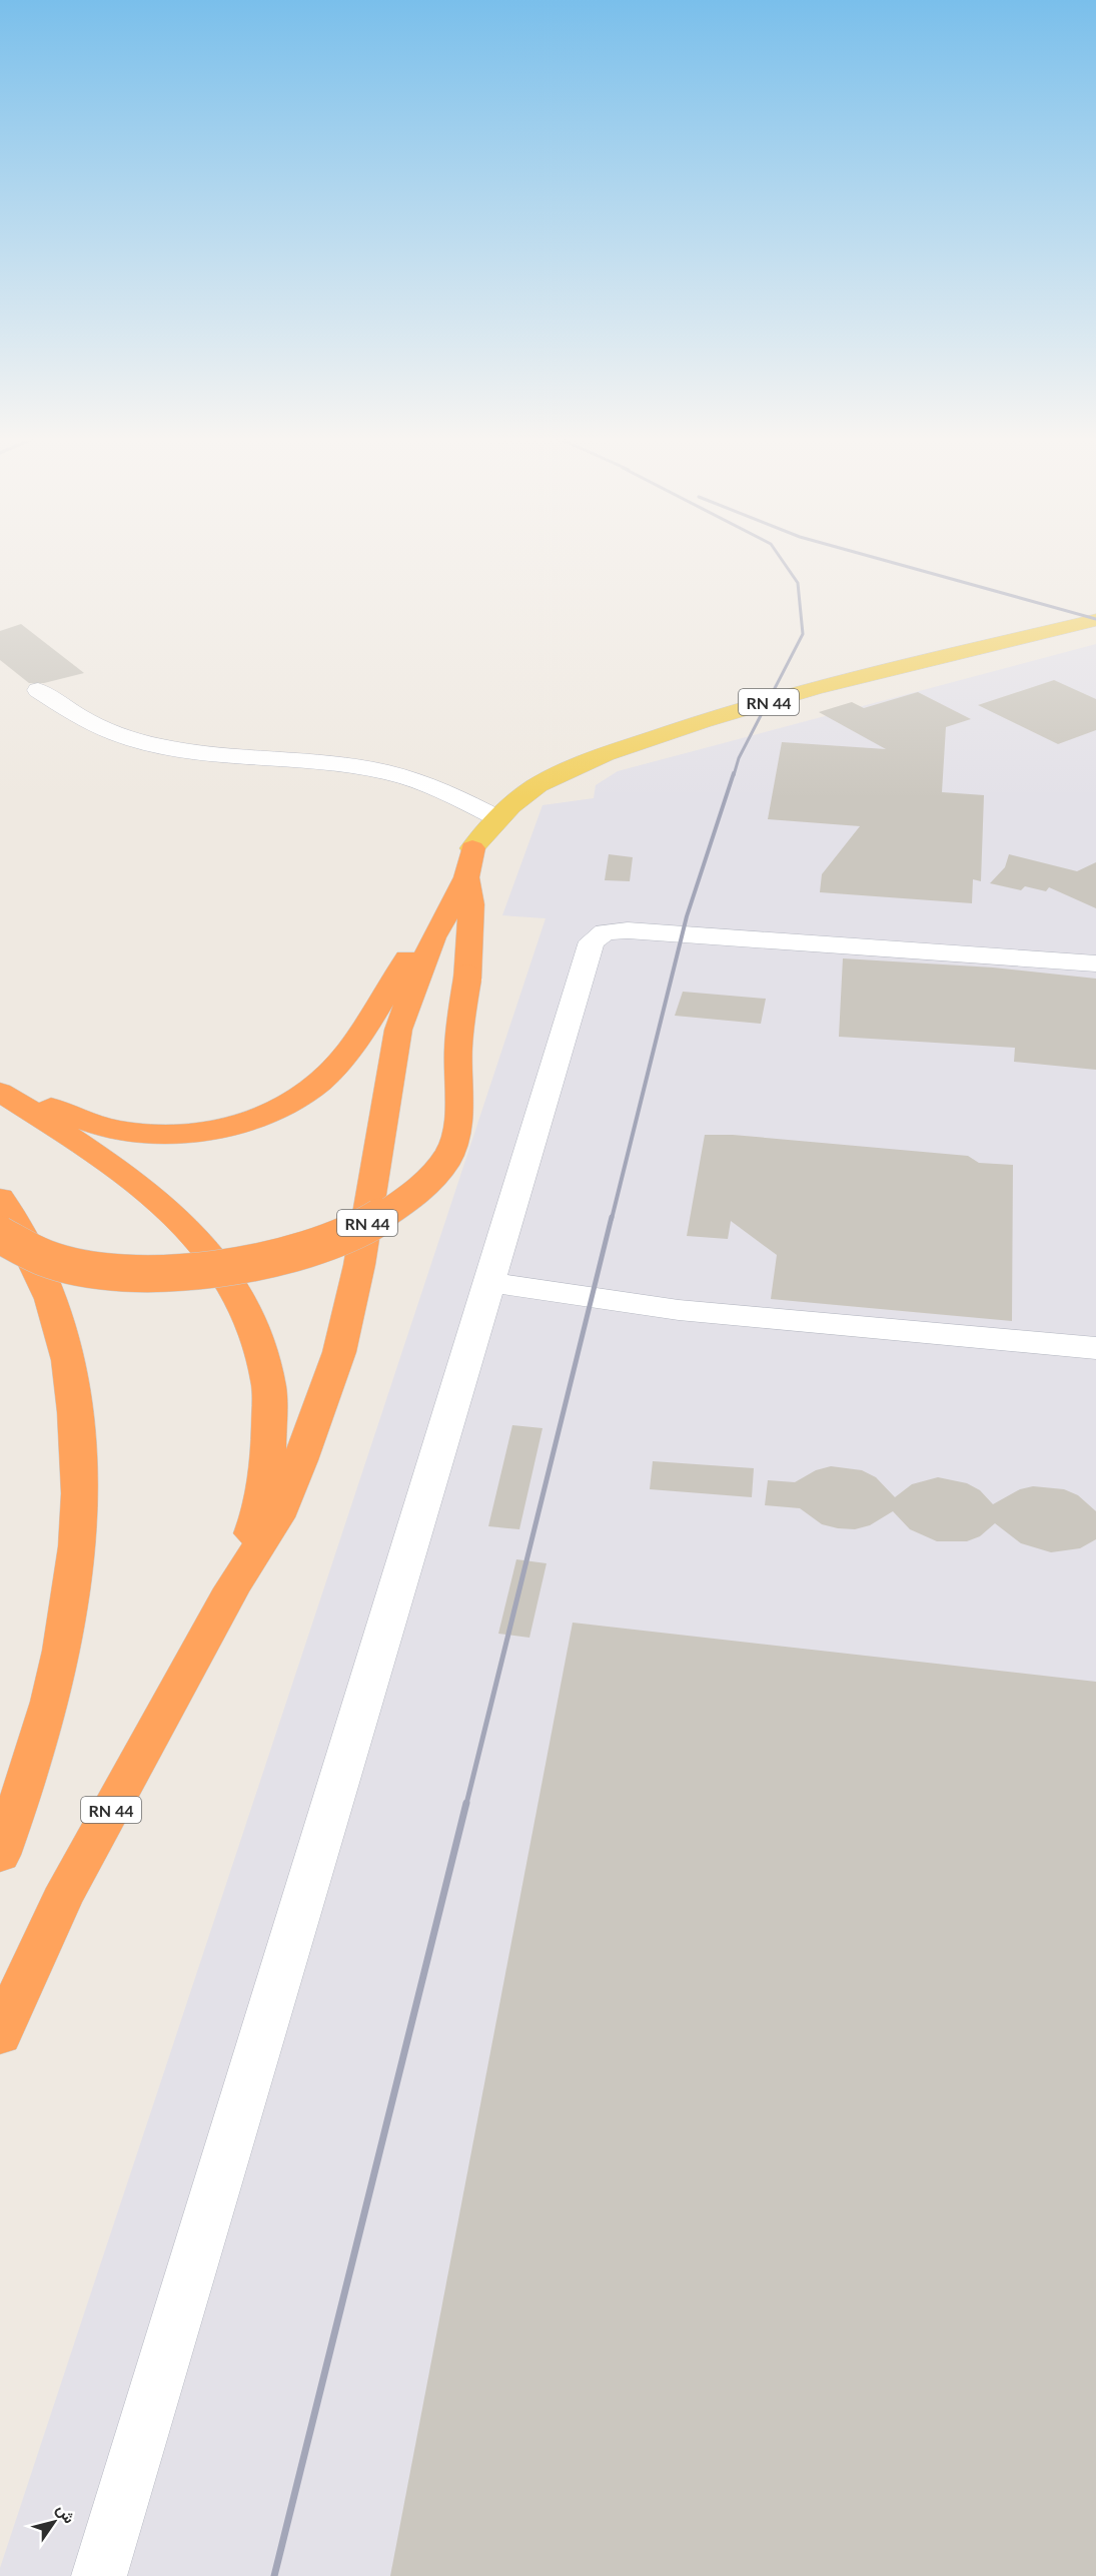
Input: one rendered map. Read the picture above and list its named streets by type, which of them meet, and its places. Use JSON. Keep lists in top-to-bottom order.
{
  "streets": {
    "highway": ["RN 44"]
  },
  "north": "top right"
}
